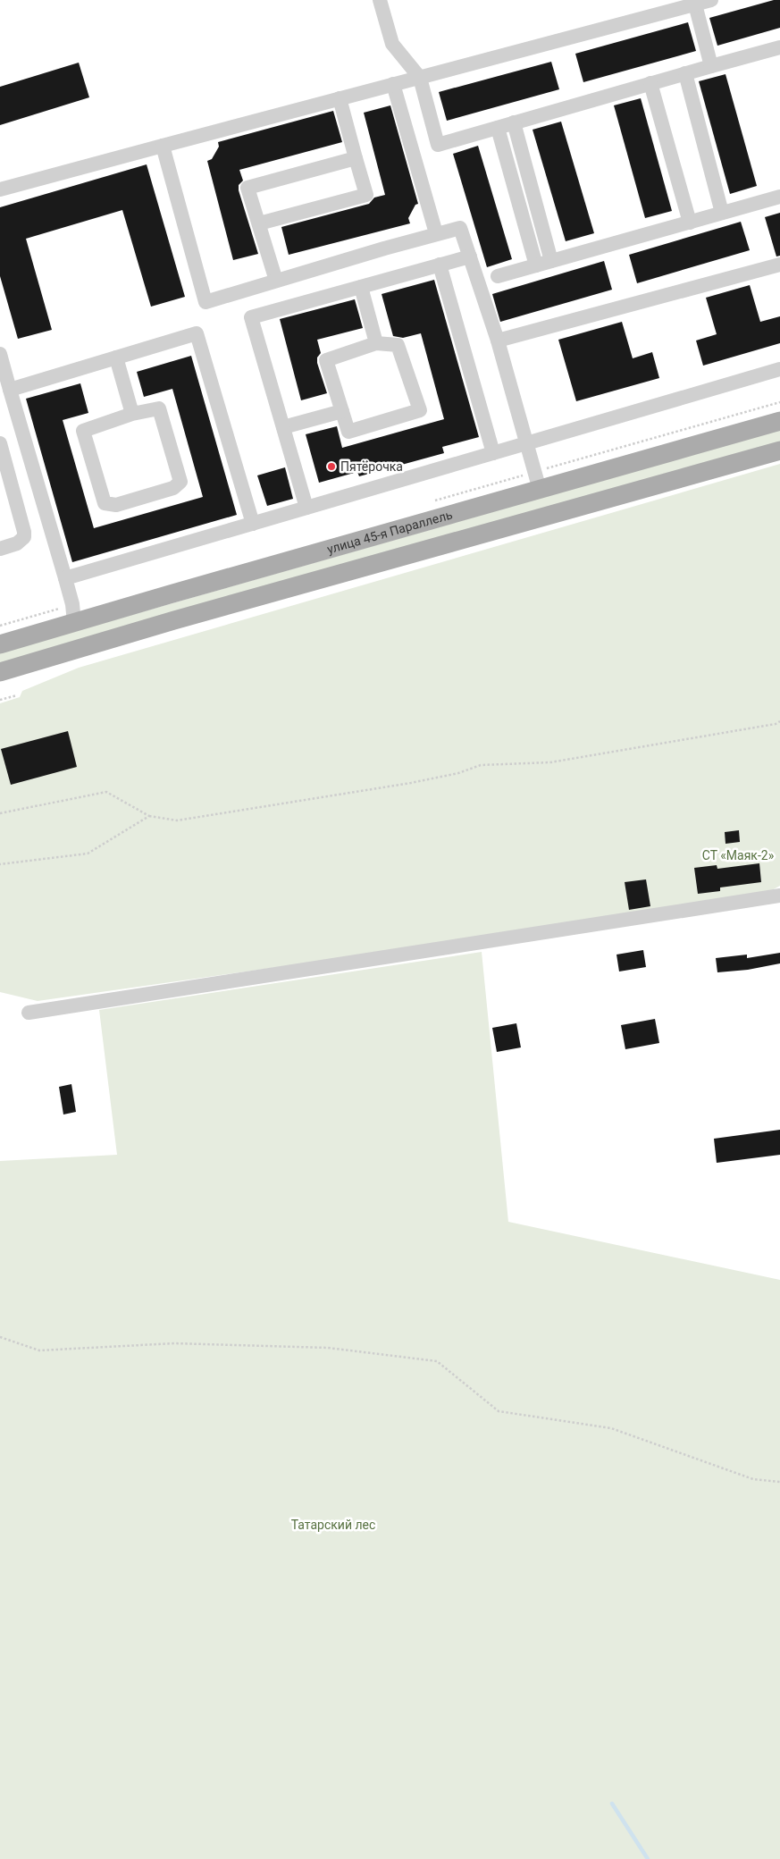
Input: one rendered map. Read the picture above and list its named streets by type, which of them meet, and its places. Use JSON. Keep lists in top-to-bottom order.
{
  "streets": {
    "main road": ["улица 45-я Параллель"]
  },
  "parks": ["СТ «Маяк-2»", "Татарский лес"],
  "places": ["Пятёрочка"]
}
